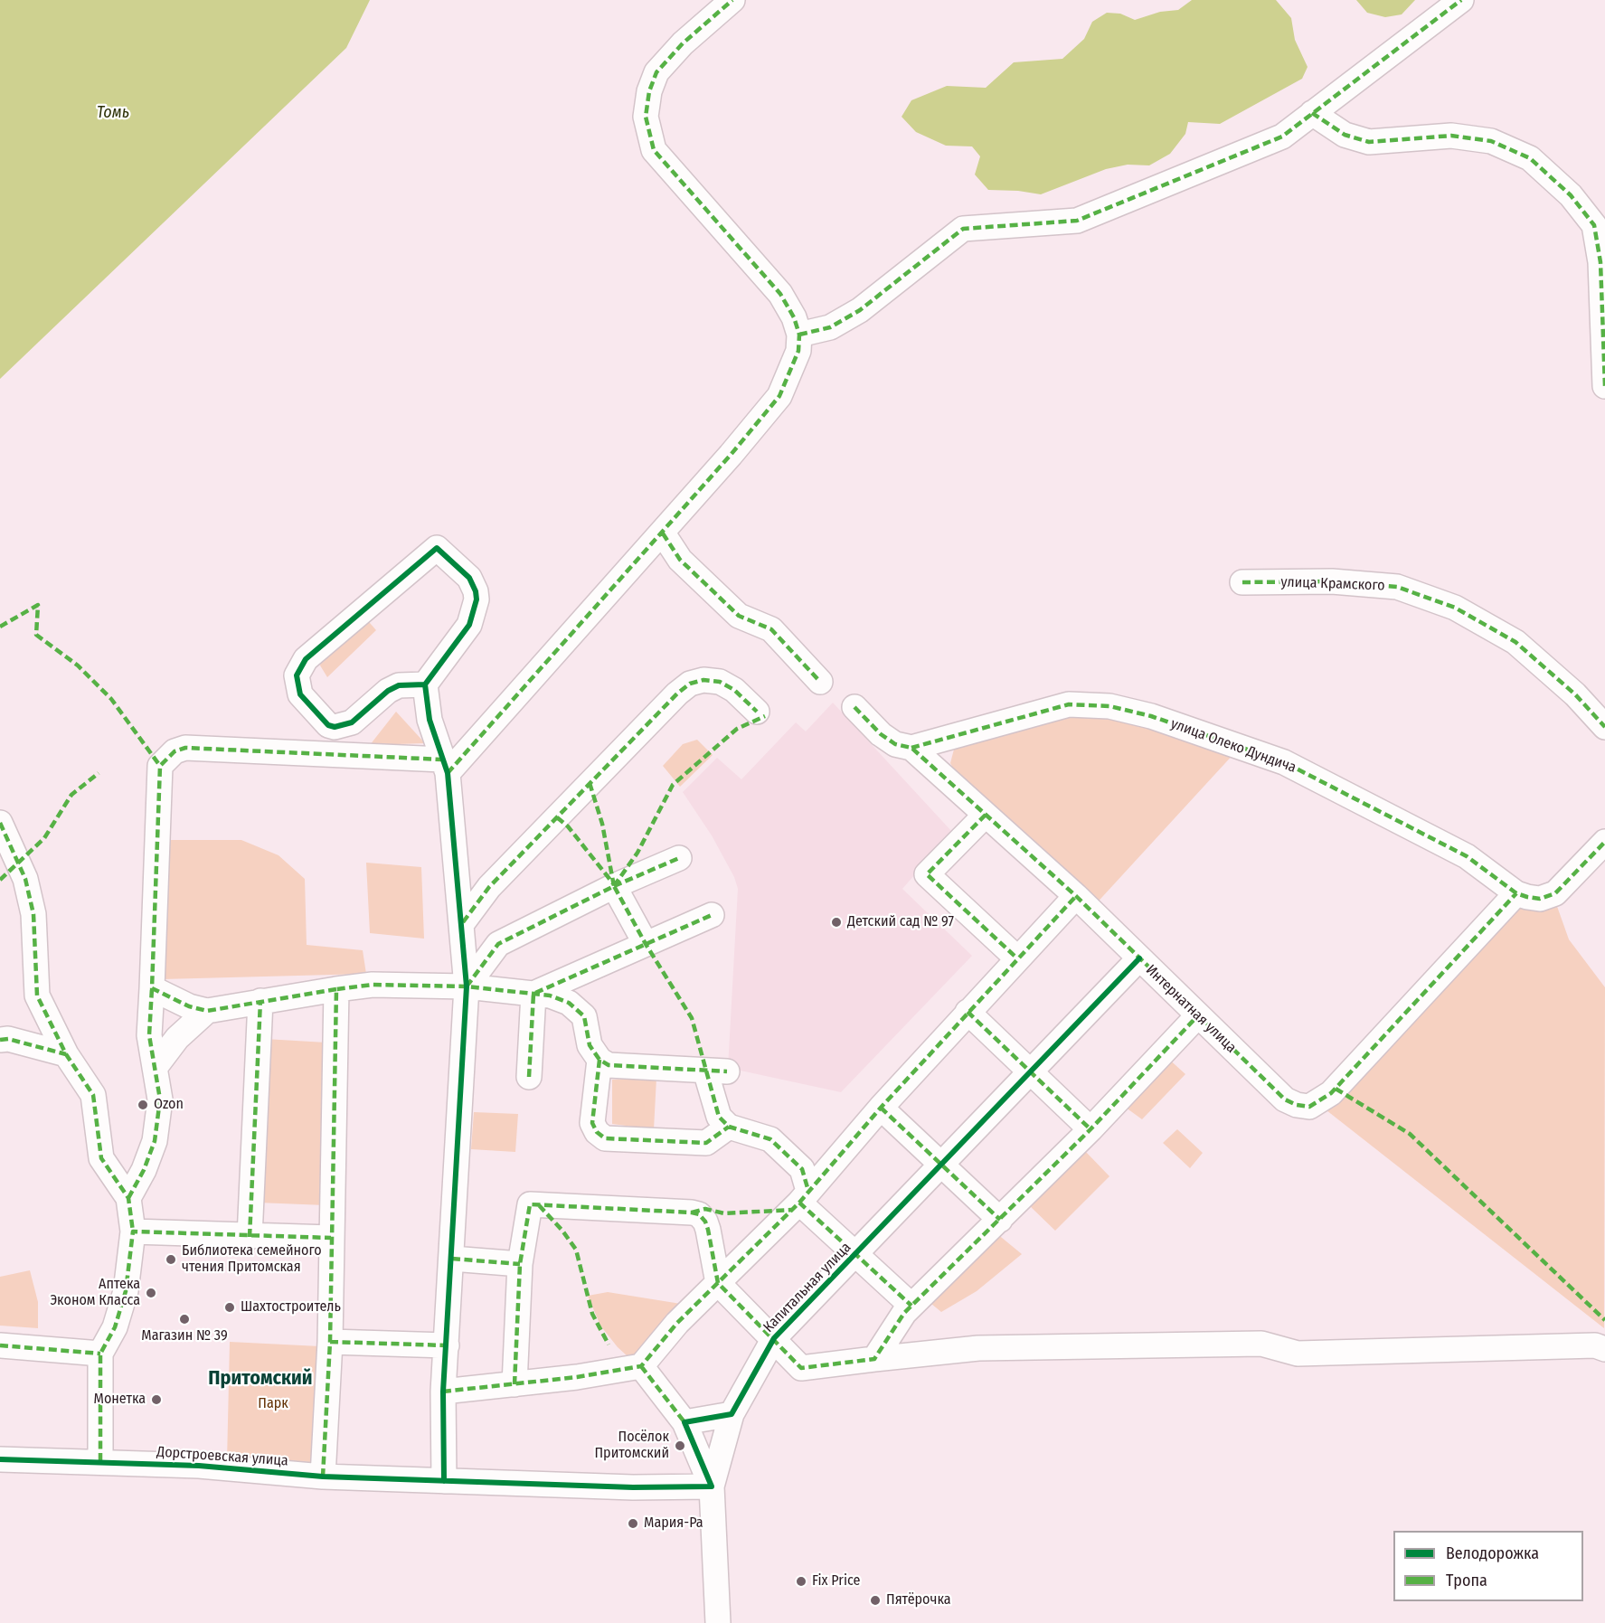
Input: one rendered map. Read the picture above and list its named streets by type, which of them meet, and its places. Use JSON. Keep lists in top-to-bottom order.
{
  "streets": {
    "street": [
      "улица Крамского",
      "улица Олеко Дундича",
      "Интернатная улица",
      "Капитальная улица",
      "Дорстроевская улица"
    ]
  },
  "crossings": [
    ["улица Олеко Дундича", "Интернатная улица"],
    ["Интернатная улица", "Капитальная улица"]
  ],
  "districts": ["Притомский"],
  "water": ["Томь"],
  "parks": ["Парк"],
  "places": [
    "Детский сад № 97",
    "Ozon",
    "Библиотека семейного чтения Притомская",
    "Аптека Эконом Класса",
    "Шахтостроитель",
    "Магазин № 39",
    "Монетка",
    "Посёлок Притомский",
    "Мария-Ра",
    "Fix Price",
    "Пятёрочка"
  ],
  "legend": ["Велодорожка", "Тропа"]
}
